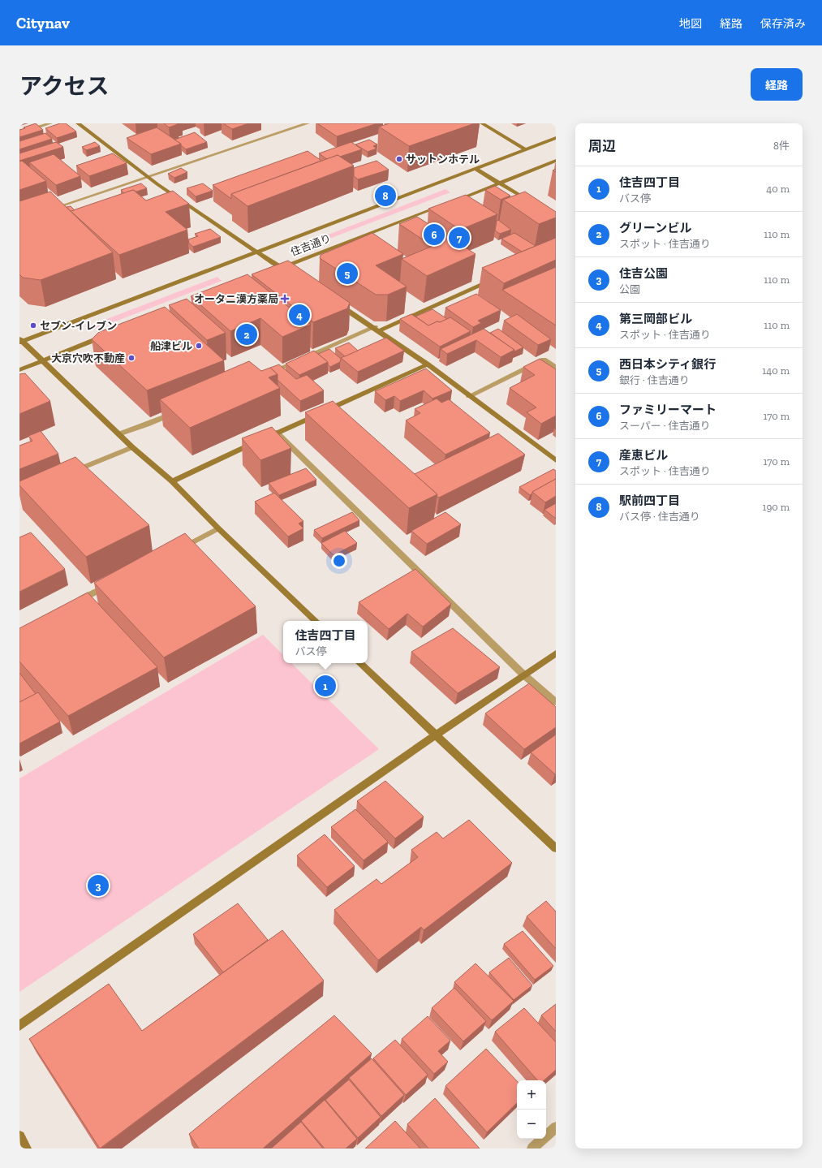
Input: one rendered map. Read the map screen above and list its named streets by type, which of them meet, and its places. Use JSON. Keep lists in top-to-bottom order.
{
  "streets": {
    "street": ["住吉通り"]
  },
  "places": {
    "other": [
      "サットンホテル",
      "セブン-イレブン",
      "船津ビル",
      "大京穴吹不動産"
    ],
    "health": ["オータニ漢方薬局"]
  },
  "page": {
    "header": "Citynav",
    "nav": ["地図", "経路", "保存済み"],
    "title": "アクセス",
    "buttons": "経路",
    "heading": ["周辺", "8件"],
    "list": [
      {
        "mark": "1",
        "name": "住吉四丁目",
        "note": "バス停",
        "value": "40 m"
      },
      {
        "mark": "2",
        "name": "グリーンビル",
        "note": "スポット · 住吉通り",
        "value": "110 m"
      },
      {
        "mark": "3",
        "name": "住吉公園",
        "note": "公園",
        "value": "110 m"
      },
      {
        "mark": "4",
        "name": "第三岡部ビル",
        "note": "スポット · 住吉通り",
        "value": "110 m"
      },
      {
        "mark": "5",
        "name": "西日本シティ銀行",
        "note": "銀行 · 住吉通り",
        "value": "140 m"
      },
      {
        "mark": "6",
        "name": "ファミリーマート",
        "note": "スーパー · 住吉通り",
        "value": "170 m"
      },
      {
        "mark": "7",
        "name": "産恵ビル",
        "note": "スポット · 住吉通り",
        "value": "170 m"
      },
      {
        "mark": "8",
        "name": "駅前四丁目",
        "note": "バス停 · 住吉通り",
        "value": "190 m"
      }
    ],
    "pins": [
      "8",
      "6",
      "7",
      "5",
      "4",
      "2",
      "1",
      "3"
    ],
    "popup": ["住吉四丁目", "バス停"],
    "map_buttons": ["+", "−"]
  }
}
